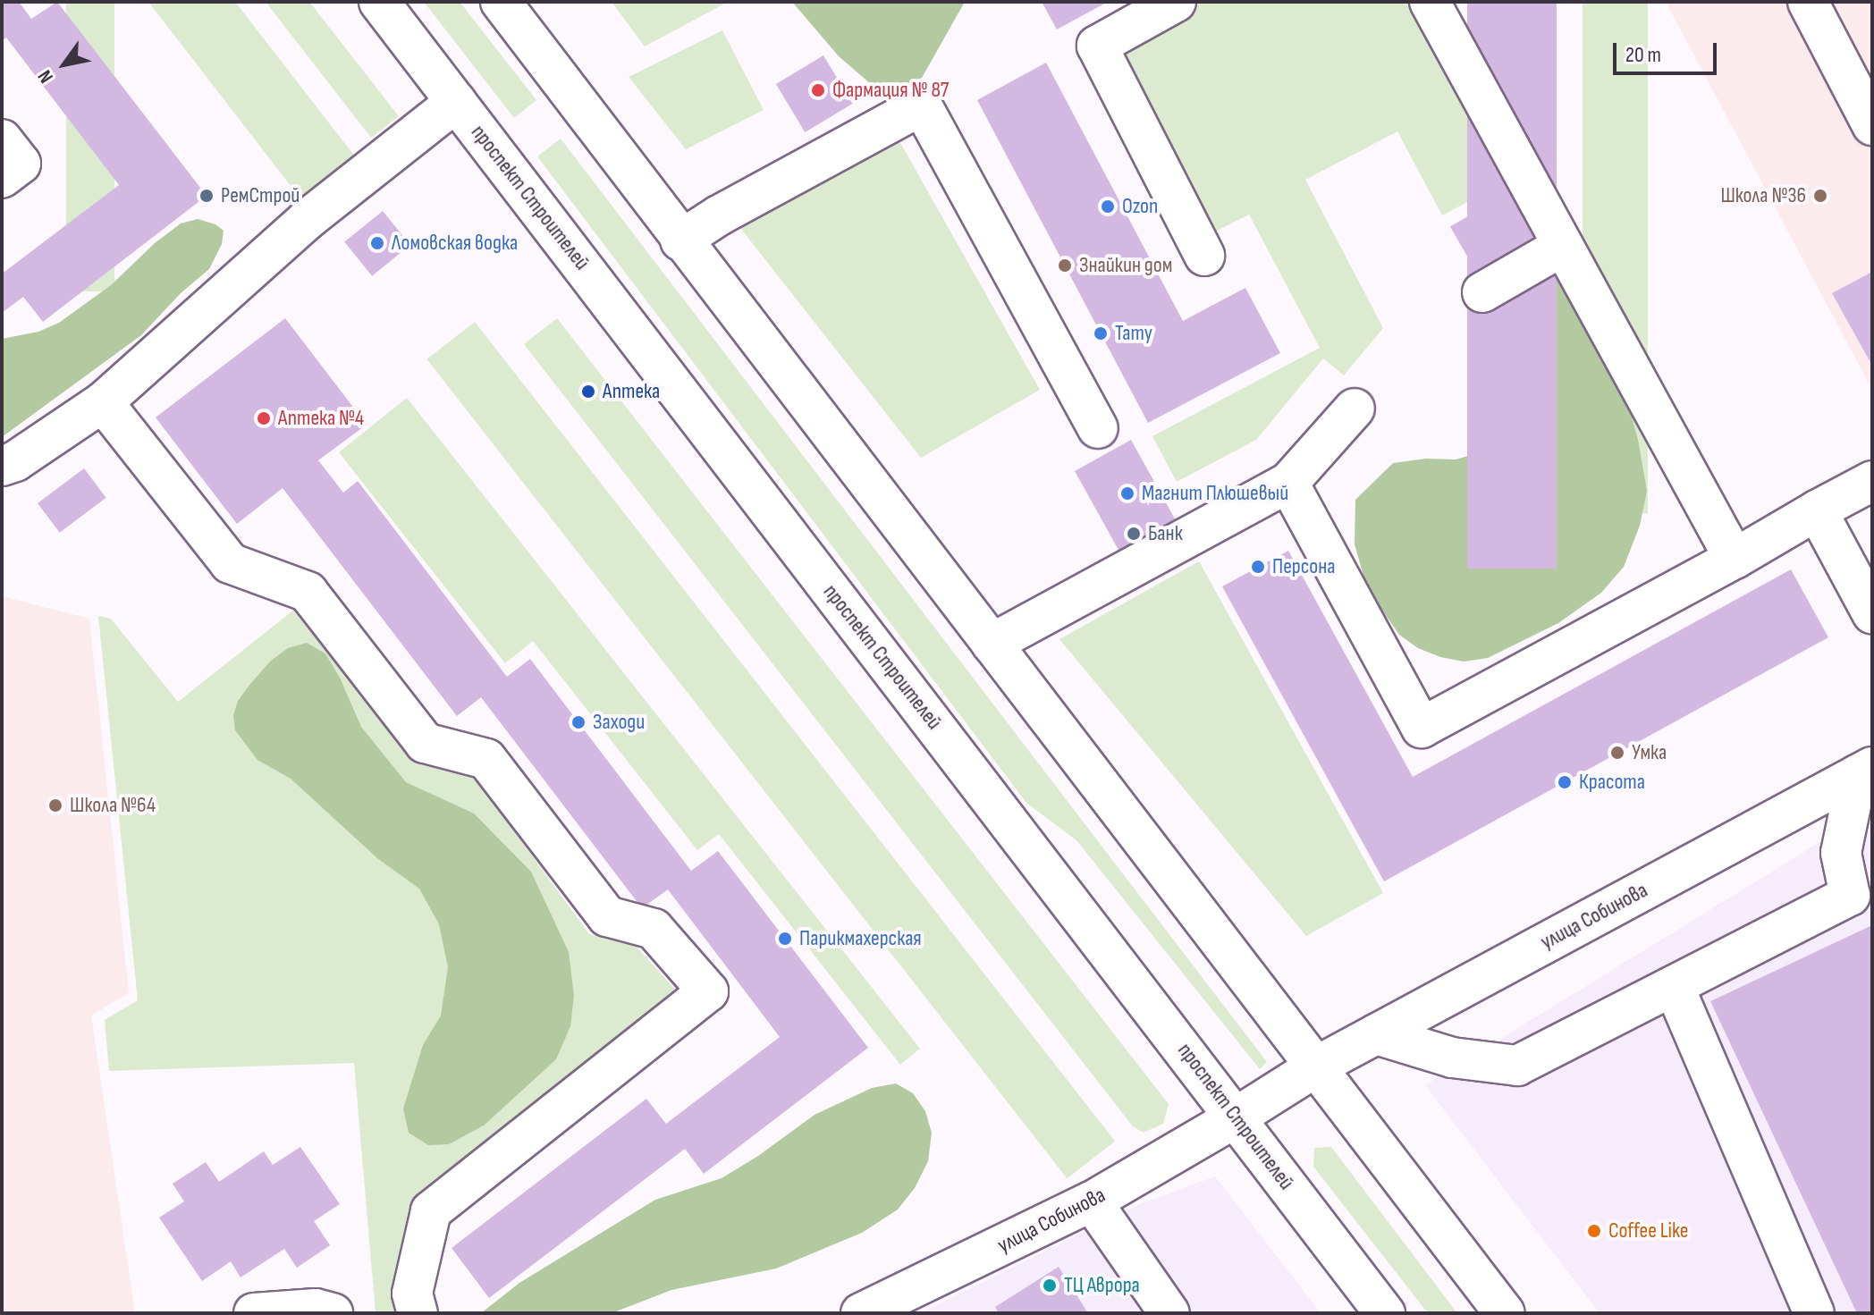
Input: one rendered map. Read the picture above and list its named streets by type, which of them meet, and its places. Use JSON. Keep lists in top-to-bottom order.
{
  "streets": {
    "main road": ["проспект Строителей", "улица Собинова"]
  },
  "crossings": [
    ["проспект Строителей", "улица Собинова"]
  ],
  "places": [
    "Фармация № 87",
    "РемСтрой",
    "Школа №36",
    "Ozon",
    "Ломовская водка",
    "Знайкин дом",
    "Тату",
    "Аптека",
    "Аптека №4",
    "Магнит Плюшевый",
    "Банк",
    "Персона",
    "Заходи",
    "Умка",
    "Красота",
    "Школа №64",
    "Парикмахерская",
    "Coffee Like",
    "ТЦ Аврора"
  ],
  "scale_bar": "20 m",
  "north": "bottom left"
}
